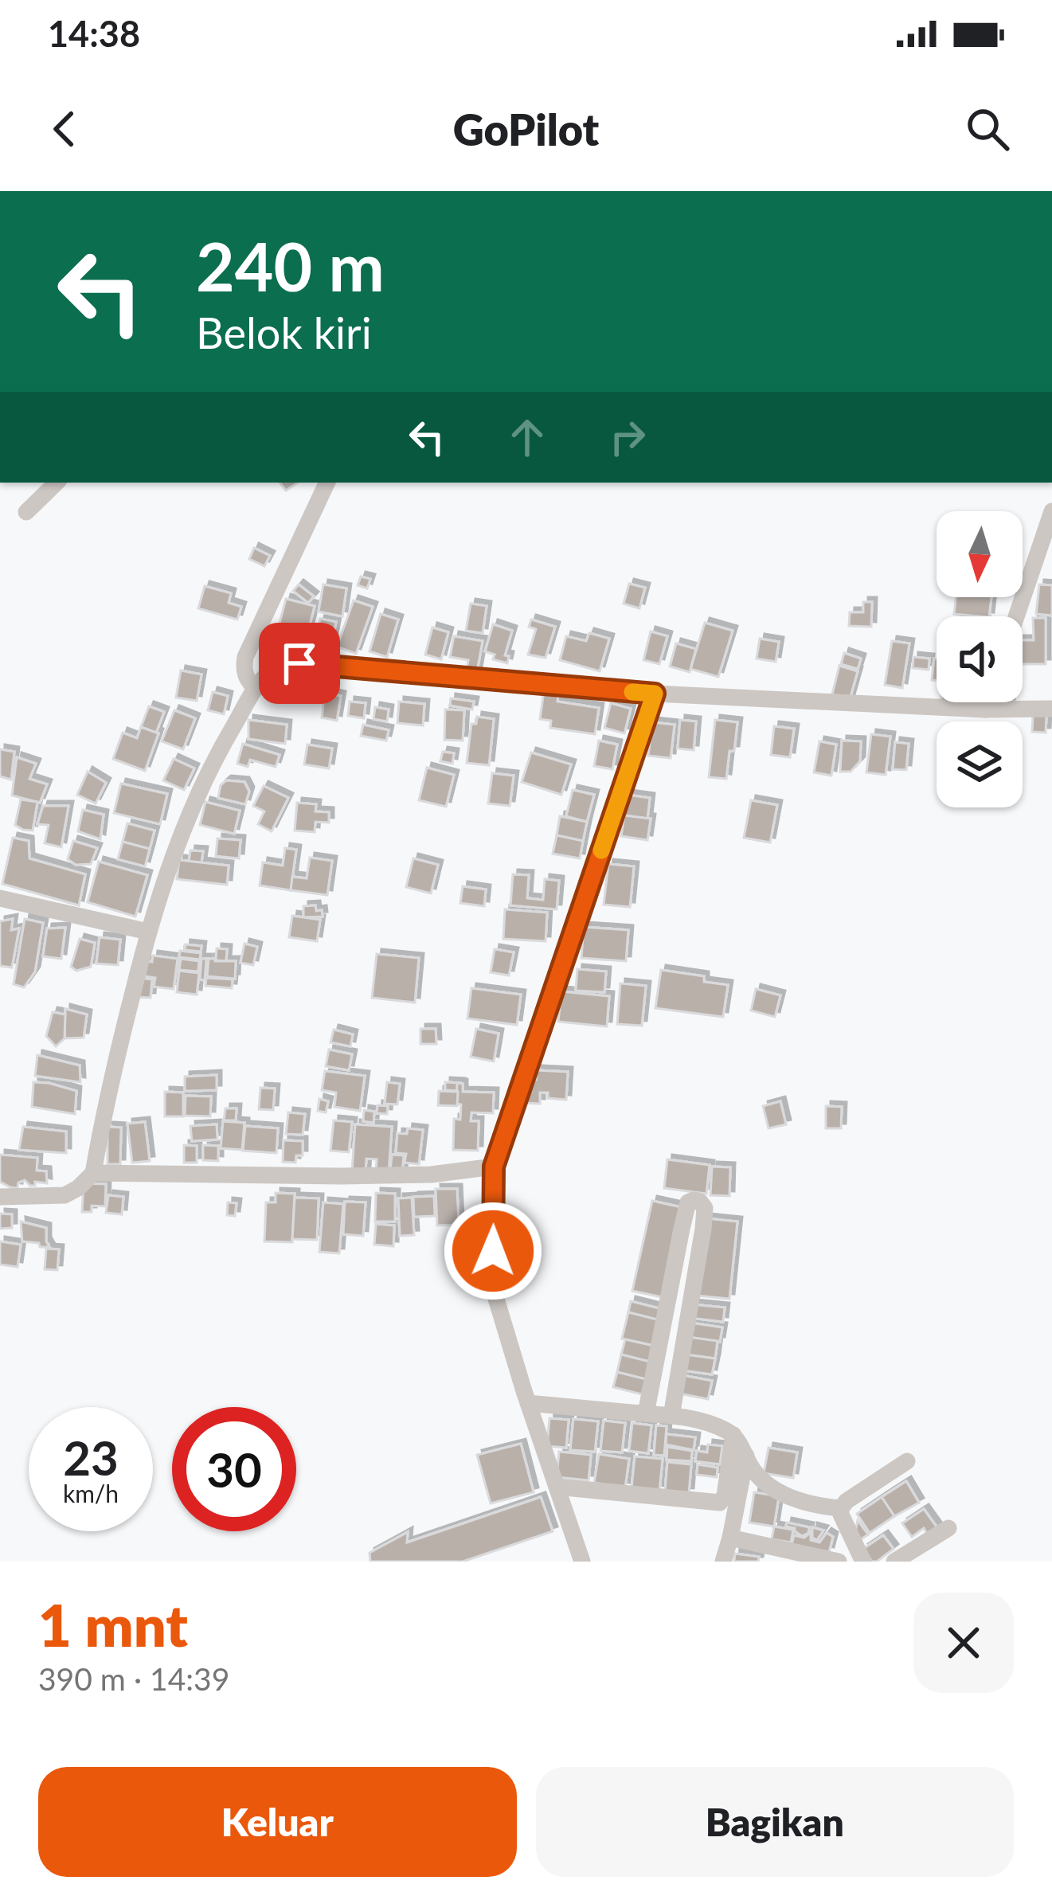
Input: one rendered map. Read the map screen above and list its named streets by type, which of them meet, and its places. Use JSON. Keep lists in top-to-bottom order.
{
  "north": "bottom",
  "page": {
    "status": "14:38",
    "header": "GoPilot",
    "turn": ["240 m", "Belok kiri"],
    "speed": "23 km/h",
    "limit": "30",
    "heading": ["1 mnt", "390 m · 14:39"],
    "buttons": ["Keluar", "Bagikan"]
  }
}
